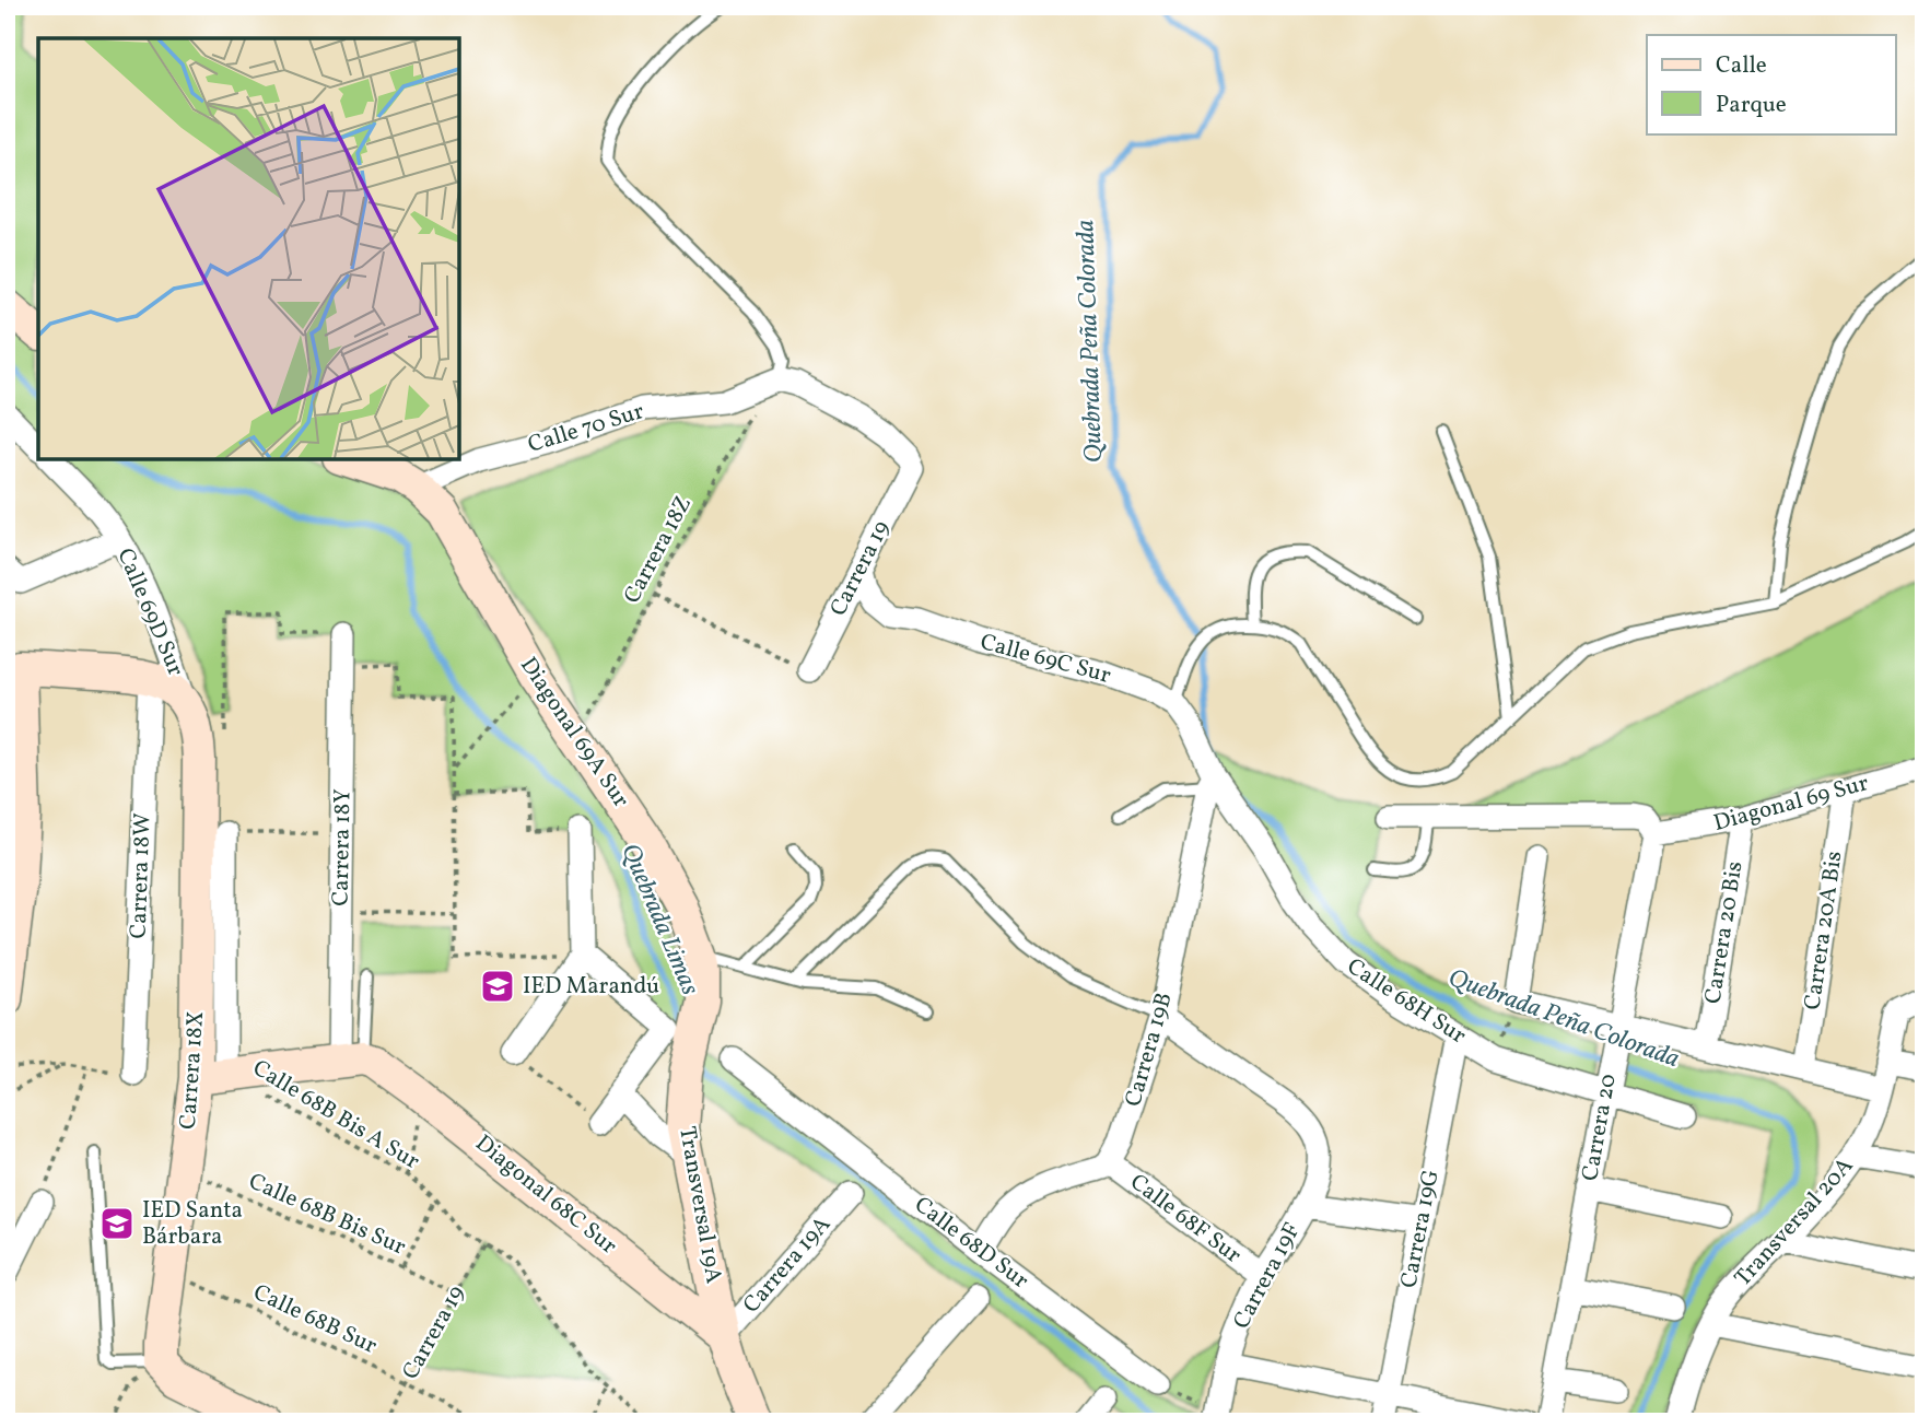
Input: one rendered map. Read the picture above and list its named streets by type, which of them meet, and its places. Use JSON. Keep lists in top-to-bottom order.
{
  "streets": {
    "street": [
      "Calle 70 Sur",
      "Carrera 19",
      "Calle 69D Sur",
      "Calle 69C Sur",
      "Diagonal 69A Sur",
      "Diagonal 69 Sur",
      "Carrera 18Y",
      "Carrera 18W",
      "Carrera 20A Bis",
      "Carrera 20 Bis",
      "Calle 68H Sur",
      "Carrera 19B",
      "Carrera 18X",
      "Carrera 20",
      "Diagonal 68C Sur",
      "Transversal 19A",
      "Calle 68F Sur",
      "Transversal 20A",
      "Carrera 19G",
      "Calle 68D Sur",
      "Carrera 19A",
      "Carrera 19F"
    ],
    "path": [
      "Carrera 18Z",
      "Calle 68B Bis A Sur",
      "Calle 68B Bis Sur",
      "Calle 68B Sur"
    ]
  },
  "crossings": [
    ["Calle 70 Sur", "Carrera 19"],
    ["Calle 70 Sur", "Diagonal 69A Sur"],
    ["Carrera 18Z", "Diagonal 69A Sur"],
    ["Carrera 19", "Calle 69C Sur"],
    ["Carrera 19", "Calle 68B Bis A Sur"],
    ["Carrera 19", "Calle 68B Bis Sur"],
    ["Carrera 19", "Calle 68B Sur"],
    ["Calle 69D Sur", "Carrera 18X"],
    ["Diagonal 69A Sur", "Transversal 19A"],
    ["Diagonal 69 Sur", "Carrera 20A Bis"],
    ["Diagonal 69 Sur", "Carrera 20 Bis"],
    ["Diagonal 69 Sur", "Carrera 20"],
    ["Carrera 18Y", "Diagonal 68C Sur"],
    ["Calle 68H Sur", "Carrera 19B"],
    ["Calle 68H Sur", "Carrera 20"],
    ["Calle 68H Sur", "Carrera 19G"],
    ["Carrera 19B", "Calle 68F Sur"],
    ["Carrera 19B", "Carrera 19F"],
    ["Carrera 18X", "Calle 68B Bis Sur"],
    ["Carrera 18X", "Calle 68B Sur"],
    ["Diagonal 68C Sur", "Transversal 19A"],
    ["Diagonal 68C Sur", "Carrera 19A"],
    ["Transversal 19A", "Carrera 19A"],
    ["Calle 68F Sur", "Carrera 19F"]
  ],
  "water": ["Quebrada Peña Colorada", "Quebrada Limas"],
  "places": {
    "school or university": ["IED Marandú", "IED Santa Bárbara"]
  },
  "legend": ["Calle", "Parque"]
}
